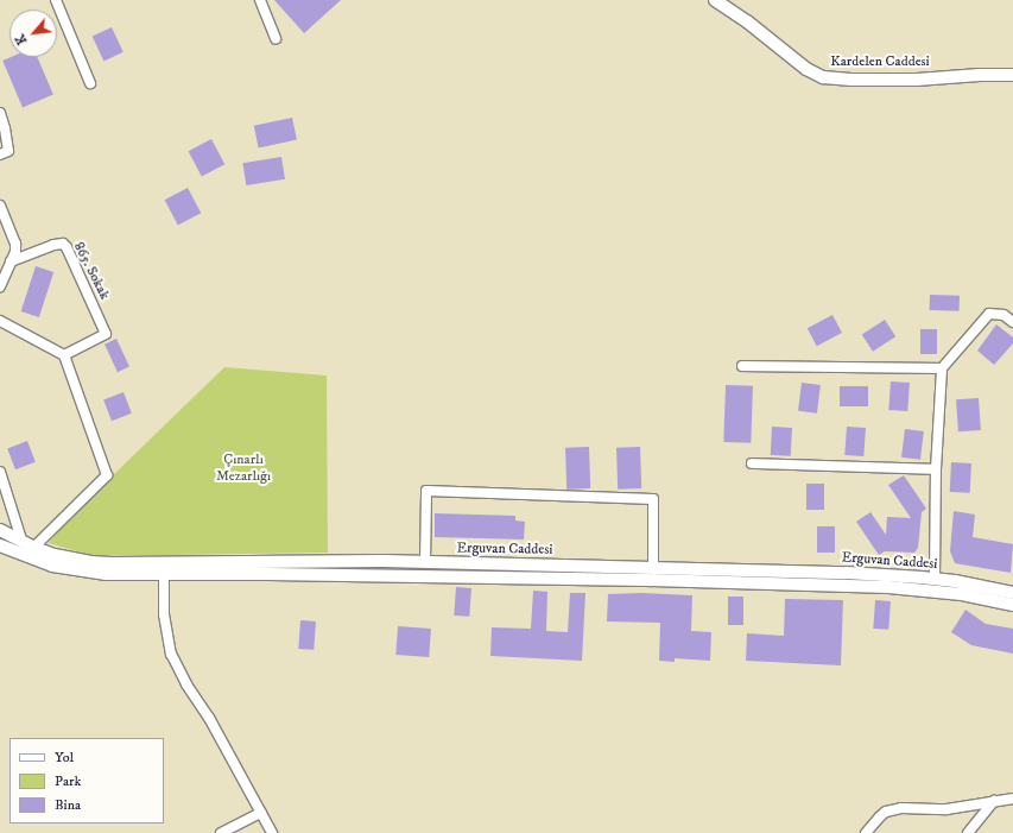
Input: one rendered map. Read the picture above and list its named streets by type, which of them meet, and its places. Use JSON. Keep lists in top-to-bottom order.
{
  "streets": {
    "street": ["Kardelen Caddesi", "865. Sokak", "Erguvan Caddesi"]
  },
  "parks": ["Çınarlı Mezarlığı"],
  "legend": ["Yol", "Park", "Bina"],
  "north": "bottom left"
}
